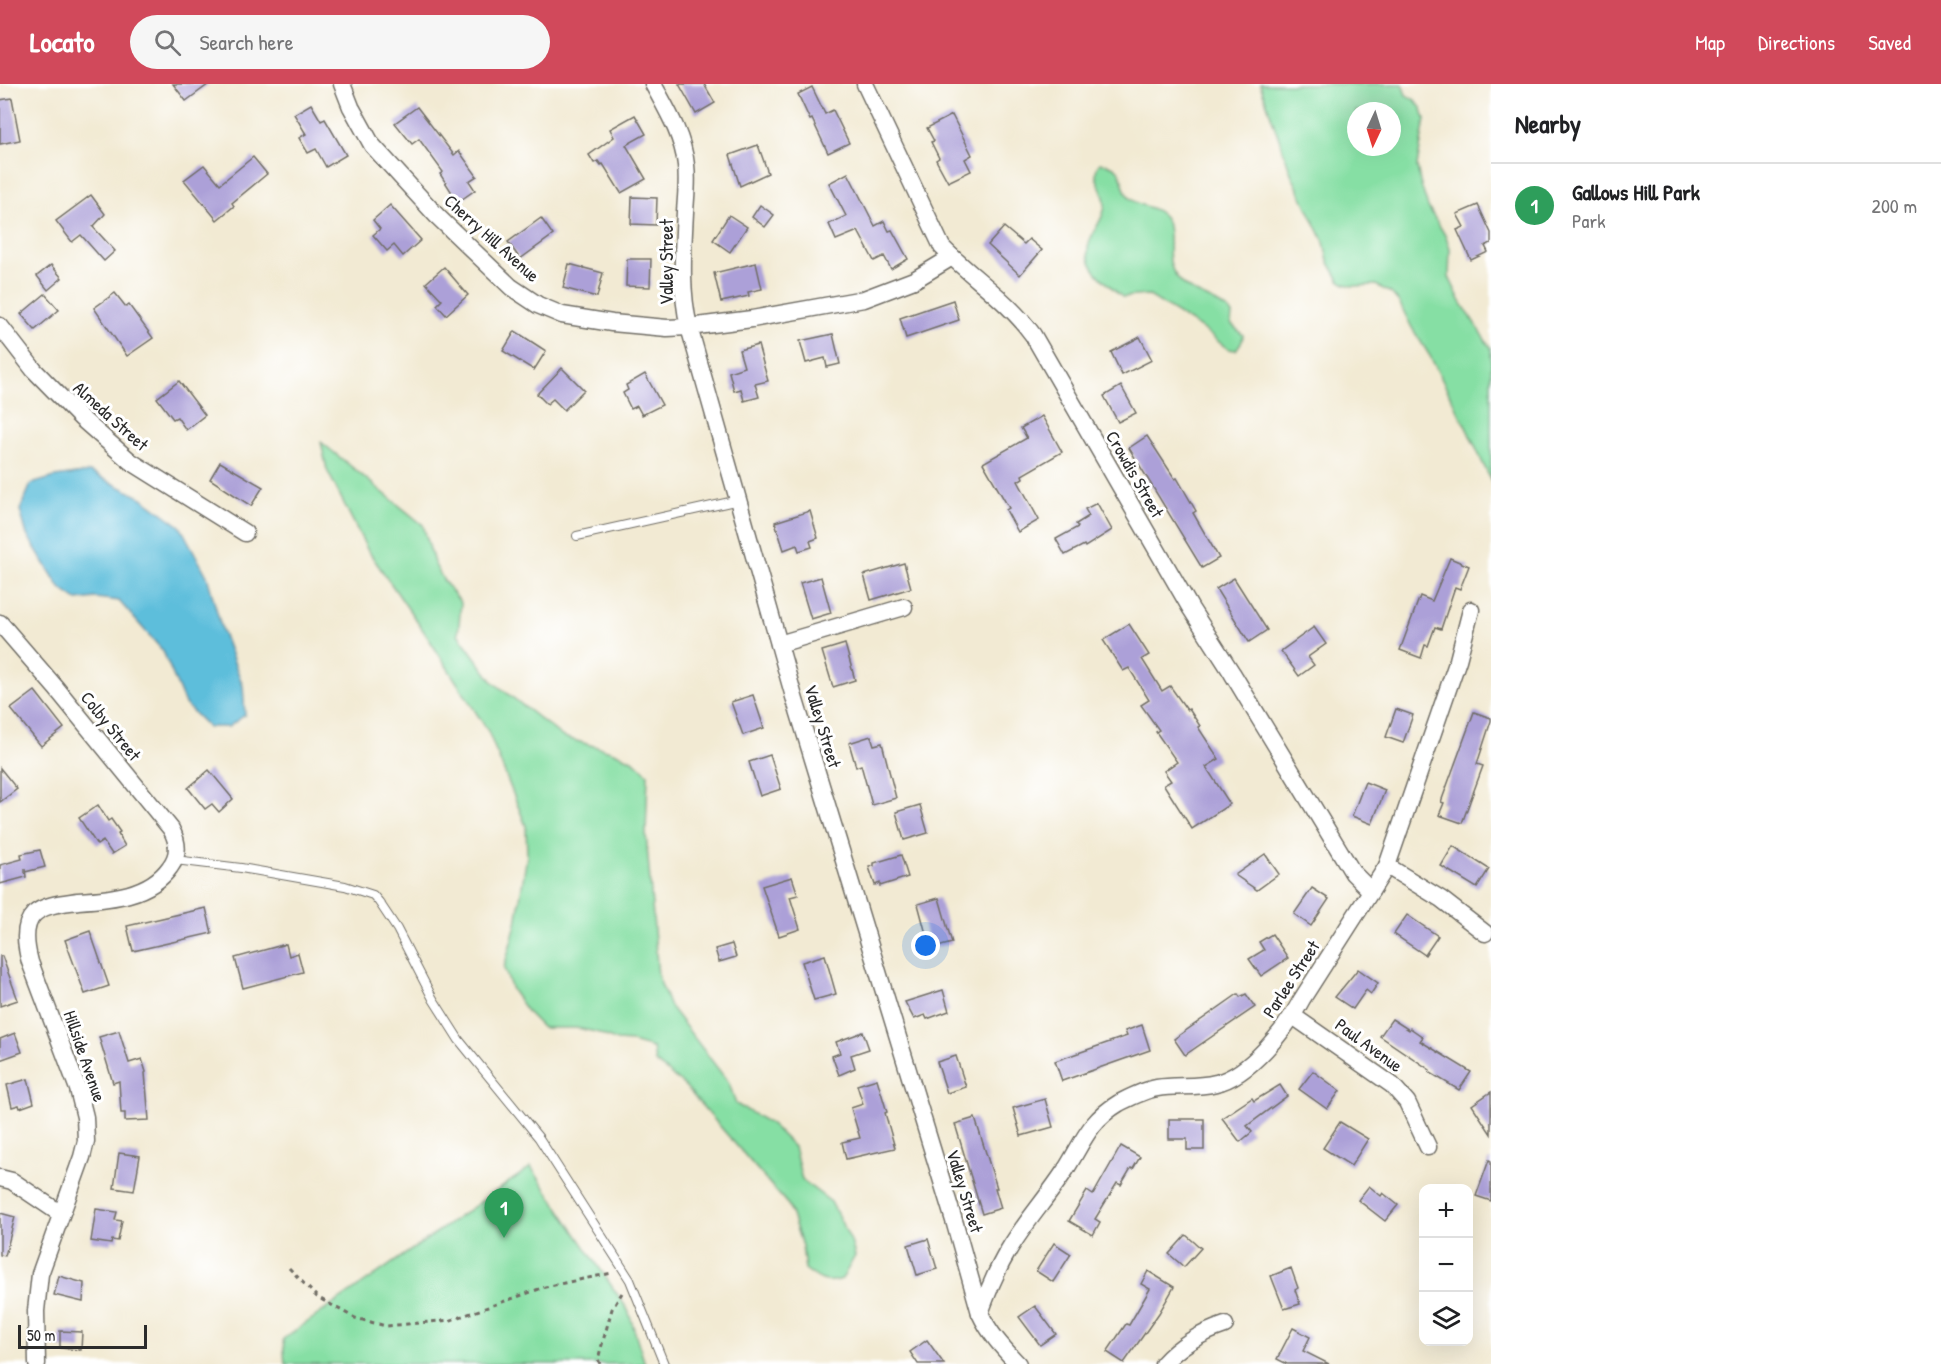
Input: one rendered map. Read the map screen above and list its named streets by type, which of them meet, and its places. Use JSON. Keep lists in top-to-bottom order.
{
  "streets": {
    "street": [
      "Cherry Hill Avenue",
      "Valley Street",
      "Almeda Street",
      "Crowdis Street",
      "Colby Street",
      "Parlee Street",
      "Paul Avenue",
      "Hillside Avenue"
    ]
  },
  "crossings": [
    ["Cherry Hill Avenue", "Valley Street"],
    ["Cherry Hill Avenue", "Crowdis Street"],
    ["Valley Street", "Parlee Street"],
    ["Crowdis Street", "Parlee Street"],
    ["Colby Street", "Hillside Avenue"],
    ["Parlee Street", "Paul Avenue"]
  ],
  "scale_bar": "50 m",
  "north": "bottom",
  "page": {
    "header": "Locato",
    "search": "Search here",
    "nav": ["Map", "Directions", "Saved"],
    "heading": "Nearby",
    "list": [
      {
        "mark": "1",
        "name": "Gallows Hill Park",
        "note": "Park",
        "value": "200 m"
      }
    ],
    "map_buttons": ["+", "−"],
    "pins": "1",
    "scale": "50 m"
  }
}
